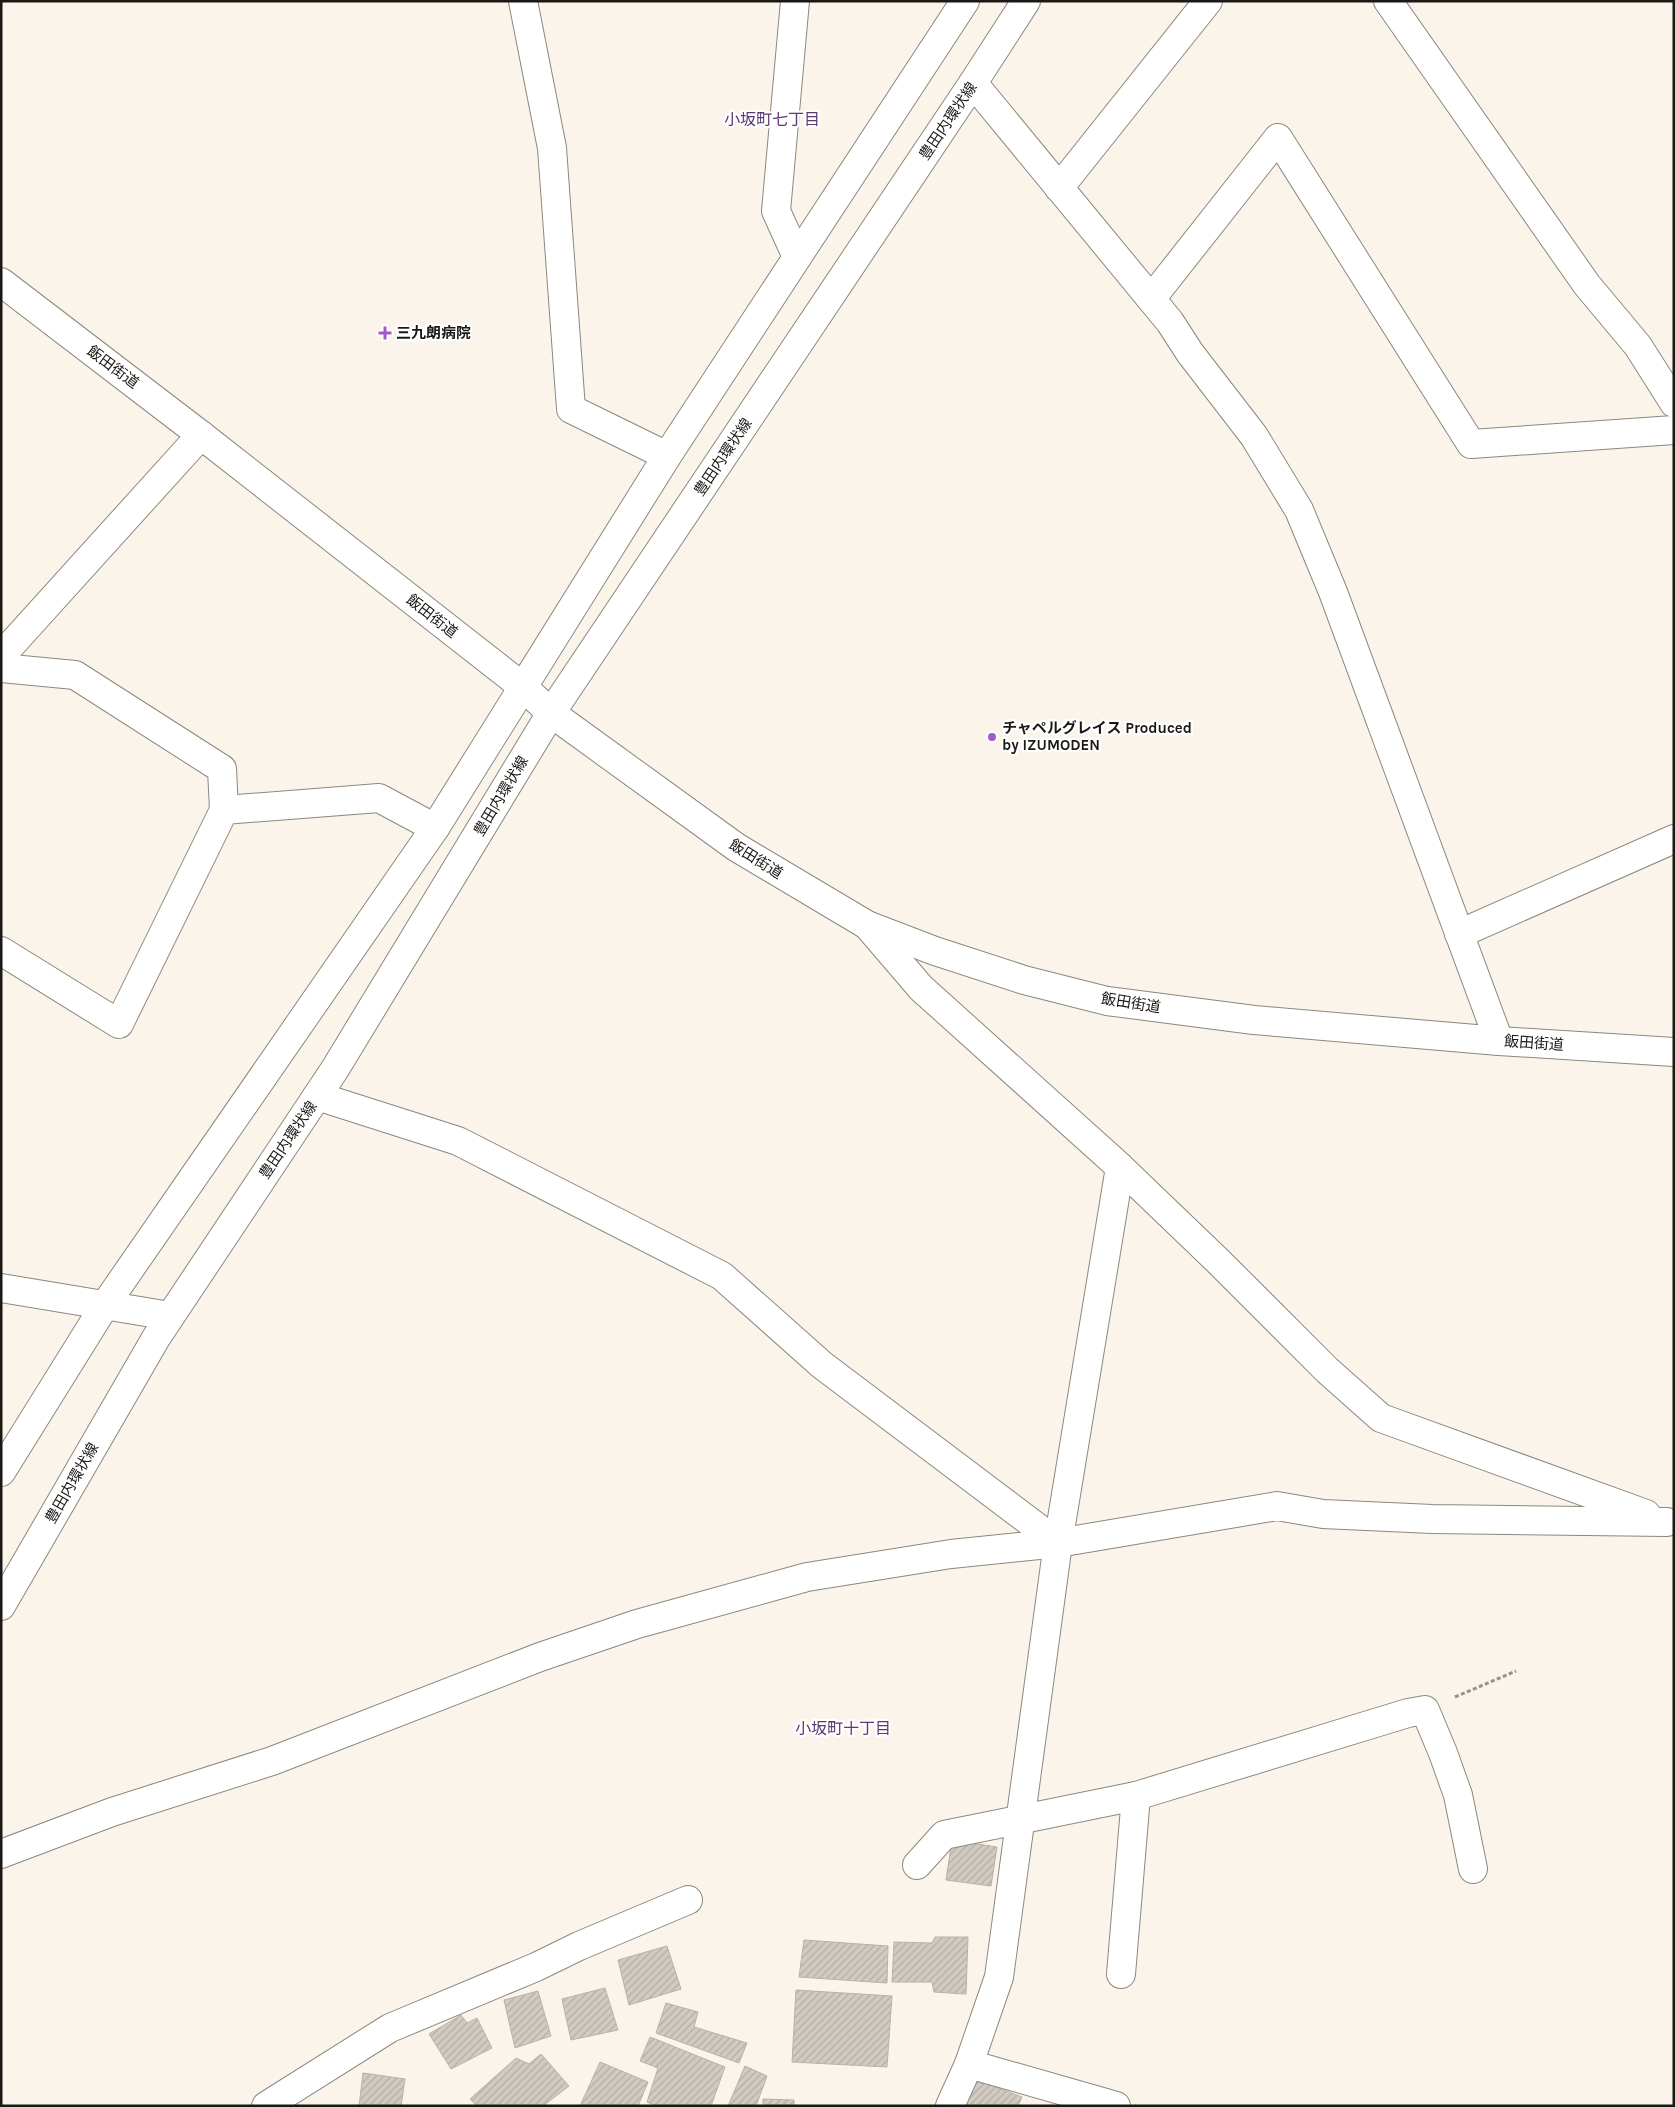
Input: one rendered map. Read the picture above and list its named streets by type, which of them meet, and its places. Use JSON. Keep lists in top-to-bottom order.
{
  "streets": {
    "street": ["豊田内環状線", "飯田街道"]
  },
  "crossings": [
    ["豊田内環状線", "飯田街道"]
  ],
  "districts": ["小坂町七丁目", "小坂町十丁目"],
  "places": {
    "health": ["三九朗病院"],
    "other": ["チャペルグレイス Produced by IZUMODEN"]
  }
}
